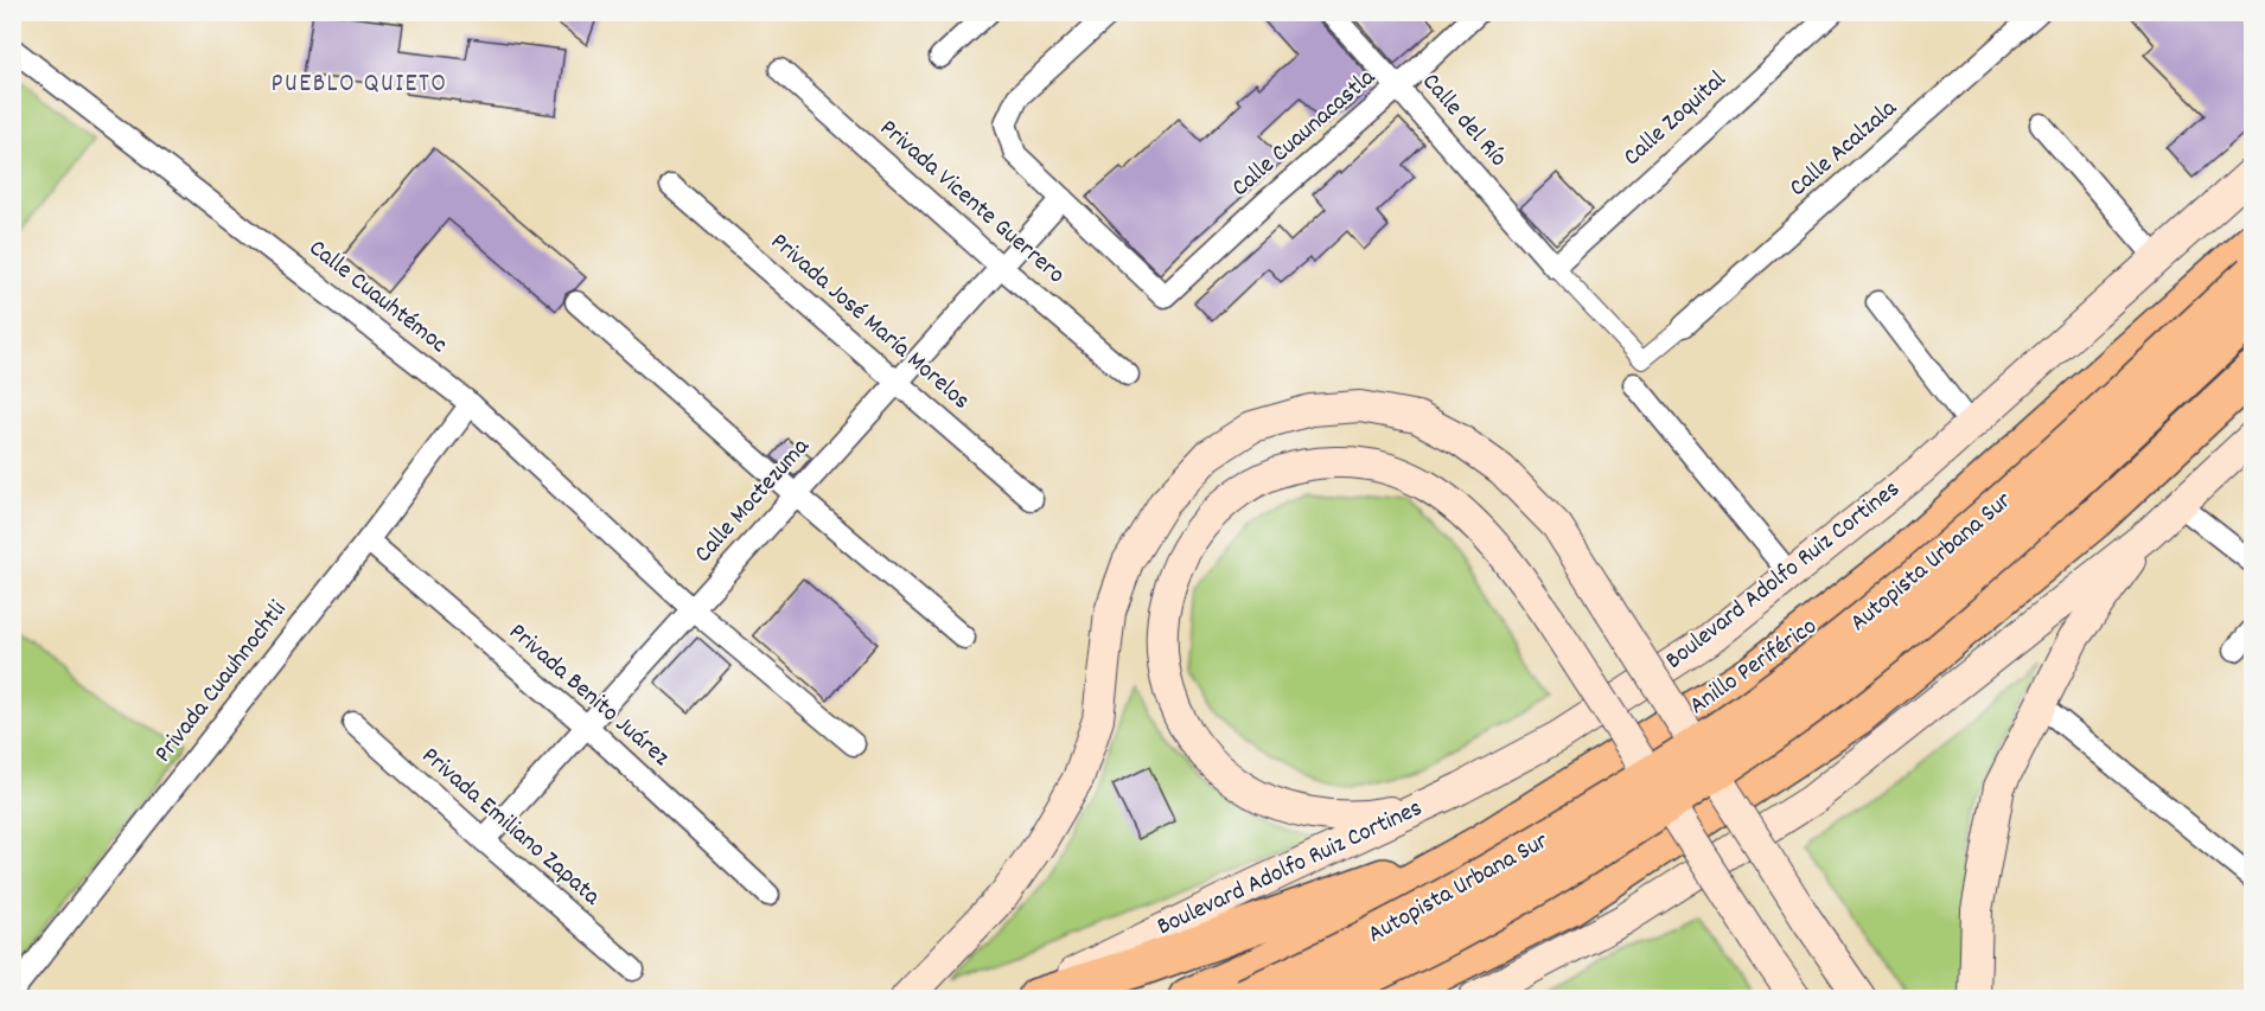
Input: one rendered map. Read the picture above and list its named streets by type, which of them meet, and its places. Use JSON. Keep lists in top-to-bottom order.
{
  "streets": {
    "highway": ["Autopista Urbana Sur", "Anillo Periférico"],
    "main road": ["Boulevard Adolfo Ruiz Cortines"],
    "street": [
      "Calle Zoquital",
      "Calle del Río",
      "Calle Cuaunacastla",
      "Calle Acalzala",
      "Privada Vicente Guerrero",
      "Calle Cuauhtémoc",
      "Privada José María Morelos",
      "Calle Moctezuma",
      "Privada Cuauhnochtli",
      "Privada Benito Juárez",
      "Privada Emiliano Zapata"
    ]
  },
  "crossings": [
    ["Calle Zoquital", "Calle del Río"],
    ["Calle del Río", "Calle Cuaunacastla"],
    ["Calle Cuaunacastla", "Calle Moctezuma"],
    ["Privada Vicente Guerrero", "Calle Moctezuma"],
    ["Calle Cuauhtémoc", "Calle Moctezuma"],
    ["Calle Cuauhtémoc", "Privada Cuauhnochtli"],
    ["Privada José María Morelos", "Calle Moctezuma"],
    ["Calle Moctezuma", "Privada Benito Juárez"],
    ["Calle Moctezuma", "Privada Emiliano Zapata"],
    ["Privada Cuauhnochtli", "Privada Benito Juárez"]
  ],
  "districts": ["PUEBLO QUIETO"]
}
